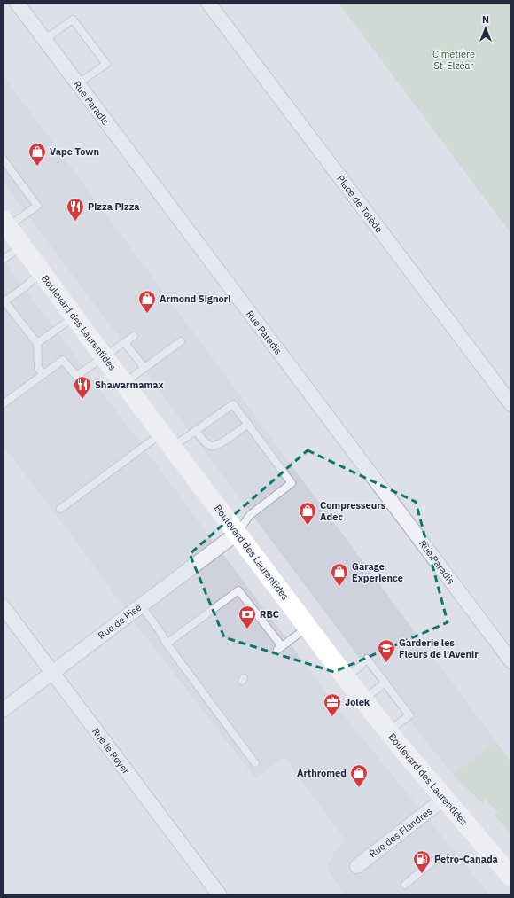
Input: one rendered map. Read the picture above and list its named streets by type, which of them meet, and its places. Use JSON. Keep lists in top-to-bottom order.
{
  "streets": {
    "main road": ["Boulevard des Laurentides"],
    "street": [
      "Rue Paradis",
      "Place de Tolède",
      "Rue de Pise",
      "Rue le Royer",
      "Rue des Flandres"
    ]
  },
  "crossings": [
    ["Boulevard des Laurentides", "Rue de Pise"],
    ["Boulevard des Laurentides", "Rue des Flandres"],
    ["Rue de Pise", "Rue le Royer"]
  ],
  "parks": ["Cimetière St-Elzéar"],
  "places": {
    "shop": [
      "Vape Town",
      "Armond Signori",
      "Compresseurs Adec",
      "Garage Experience",
      "Arthromed"
    ],
    "restaurant": ["Pizza Pizza", "Shawarmamax"],
    "bank": ["RBC"],
    "school or university": ["Garderie les Fleurs de l'Avenir"],
    "office": ["Jolek"],
    "fuel station": ["Petro-Canada"]
  },
  "north": "top"
}
